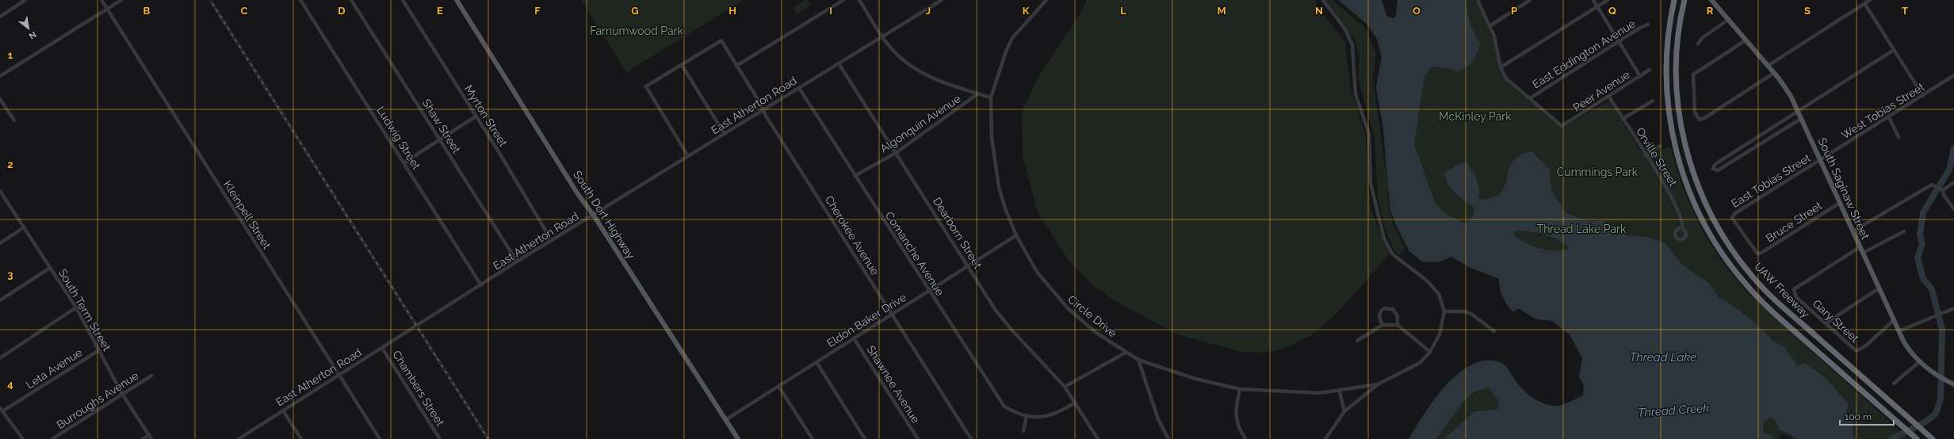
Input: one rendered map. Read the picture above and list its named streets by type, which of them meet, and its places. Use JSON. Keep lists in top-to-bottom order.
{
  "streets": {
    "highway": ["UAW Freeway"],
    "main road": ["South Saginaw Street", "South Dort Highway"],
    "street": [
      "East Eddington Avenue",
      "Peer Avenue",
      "East Atherton Road",
      "West Tobias Street",
      "Myrton Street",
      "Algonquin Avenue",
      "Shaw Street",
      "Ludwig Street",
      "Orville Street",
      "East Tobias Street",
      "Kleinpell Street",
      "Bruce Street",
      "Dearborn Street",
      "Cherokee Avenue",
      "Comanche Avenue",
      "South Term Street",
      "Circle Drive",
      "Eldon Baker Drive",
      "Gary Street",
      "Leta Avenue",
      "Shawnee Avenue",
      "Chambers Street",
      "Burroughs Avenue"
    ]
  },
  "crossings": [
    ["East Eddington Avenue", "Peer Avenue"],
    ["Peer Avenue", "Orville Street"],
    ["East Atherton Road", "Myrton Street"],
    ["East Atherton Road", "Shaw Street"],
    ["East Atherton Road", "Ludwig Street"],
    ["East Atherton Road", "Kleinpell Street"],
    ["East Atherton Road", "South Dort Highway"],
    ["East Atherton Road", "Dearborn Street"],
    ["East Atherton Road", "Cherokee Avenue"],
    ["East Atherton Road", "Comanche Avenue"],
    ["East Atherton Road", "Chambers Street"],
    ["West Tobias Street", "East Tobias Street"],
    ["West Tobias Street", "South Saginaw Street"],
    ["Algonquin Avenue", "Dearborn Street"],
    ["Algonquin Avenue", "Comanche Avenue"],
    ["East Tobias Street", "South Saginaw Street"],
    ["East Tobias Street", "Bruce Street"],
    ["South Saginaw Street", "Bruce Street"],
    ["South Saginaw Street", "Gary Street"],
    ["South Dort Highway", "Eldon Baker Drive"],
    ["Dearborn Street", "Comanche Avenue"],
    ["Dearborn Street", "Eldon Baker Drive"],
    ["Cherokee Avenue", "Eldon Baker Drive"],
    ["Comanche Avenue", "Eldon Baker Drive"],
    ["South Term Street", "Leta Avenue"],
    ["South Term Street", "Burroughs Avenue"],
    ["Circle Drive", "Eldon Baker Drive"],
    ["Eldon Baker Drive", "Shawnee Avenue"]
  ],
  "water": ["Thread Lake", "Thread Creek"],
  "parks": [
    "Farnumwood Park",
    "McKinley Park",
    "Cummings Park",
    "Thread Lake Park"
  ],
  "scale_bar": "100 m",
  "north": "bottom right",
  "grid": {
    "columns": [
      "B",
      "C",
      "D",
      "E",
      "F",
      "G",
      "H",
      "I",
      "J",
      "K",
      "L",
      "M",
      "N",
      "O",
      "P",
      "Q",
      "R",
      "S",
      "T"
    ],
    "rows": [
      "1",
      "2",
      "3",
      "4"
    ]
  }
}
